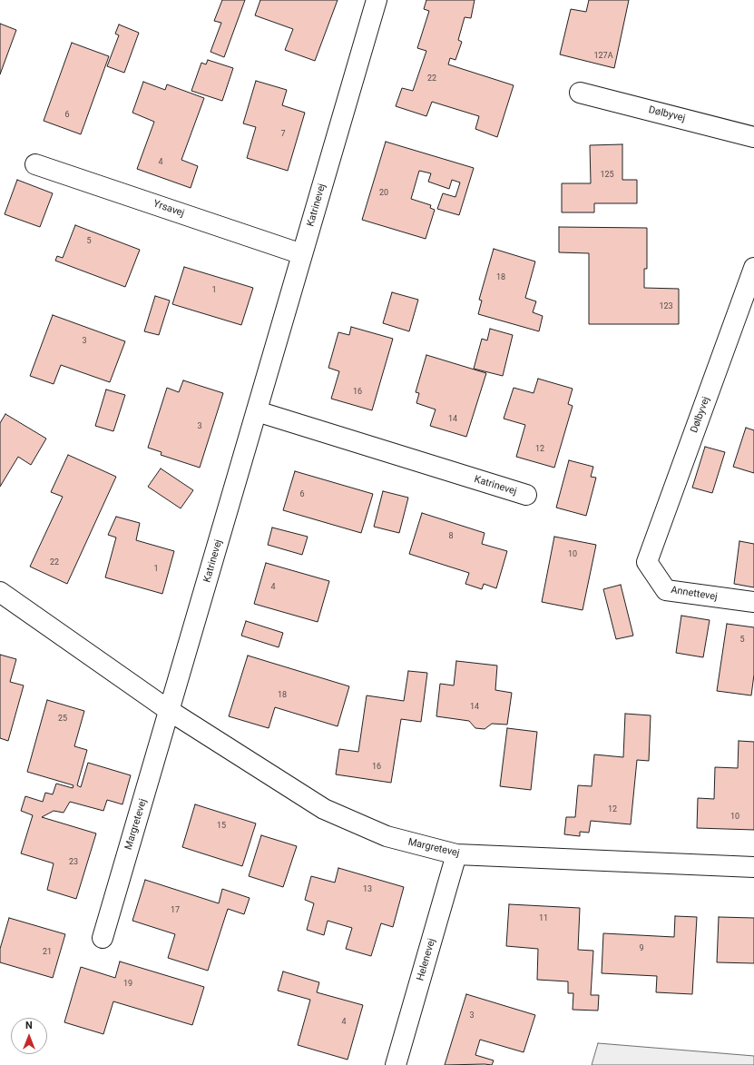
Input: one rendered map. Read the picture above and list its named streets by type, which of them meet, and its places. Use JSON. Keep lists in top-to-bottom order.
{
  "streets": {
    "street": [
      "Dølbyvej",
      "Katrinevej",
      "Yrsavej",
      "Annettevej",
      "Margretevej",
      "Helenevej"
    ]
  },
  "crossings": [
    ["Dølbyvej", "Annettevej"],
    ["Katrinevej", "Yrsavej"],
    ["Katrinevej", "Margretevej"],
    ["Margretevej", "Helenevej"]
  ],
  "house_numbers": [
    "127A",
    "22",
    "6",
    "7",
    "4",
    "125",
    "20",
    "5",
    "18",
    "1",
    "123",
    "3",
    "16",
    "14",
    "3",
    "12",
    "6",
    "8",
    "10",
    "22",
    "1",
    "4",
    "5",
    "18",
    "14",
    "25",
    "16",
    "12",
    "10",
    "15",
    "23",
    "13",
    "17",
    "11",
    "9",
    "21",
    "19",
    "3",
    "4"
  ],
  "north": "top"
}
